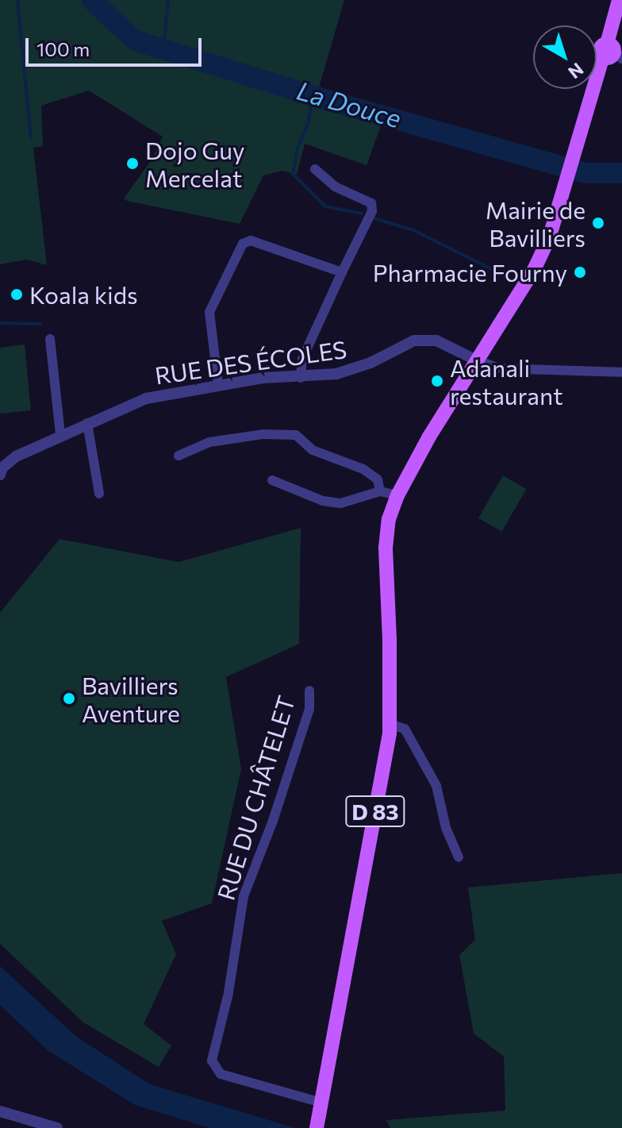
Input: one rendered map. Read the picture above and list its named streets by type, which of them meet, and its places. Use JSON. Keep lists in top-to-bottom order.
{
  "streets": {
    "main road": ["D 83"],
    "street": ["RUE DES ÉCOLES", "RUE DU CHÂTELET"]
  },
  "crossings": [
    ["RUE DES ÉCOLES", "D 83"],
    ["RUE DU CHÂTELET", "D 83"]
  ],
  "water": ["La Douce"],
  "places": [
    "Dojo Guy Mercelat",
    "Mairie de Bavilliers",
    "Pharmacie Fourny",
    "Koala kids",
    "Adanali restaurant",
    "Bavilliers Aventure"
  ],
  "scale_bar": "100 m",
  "north": "bottom right"
}
